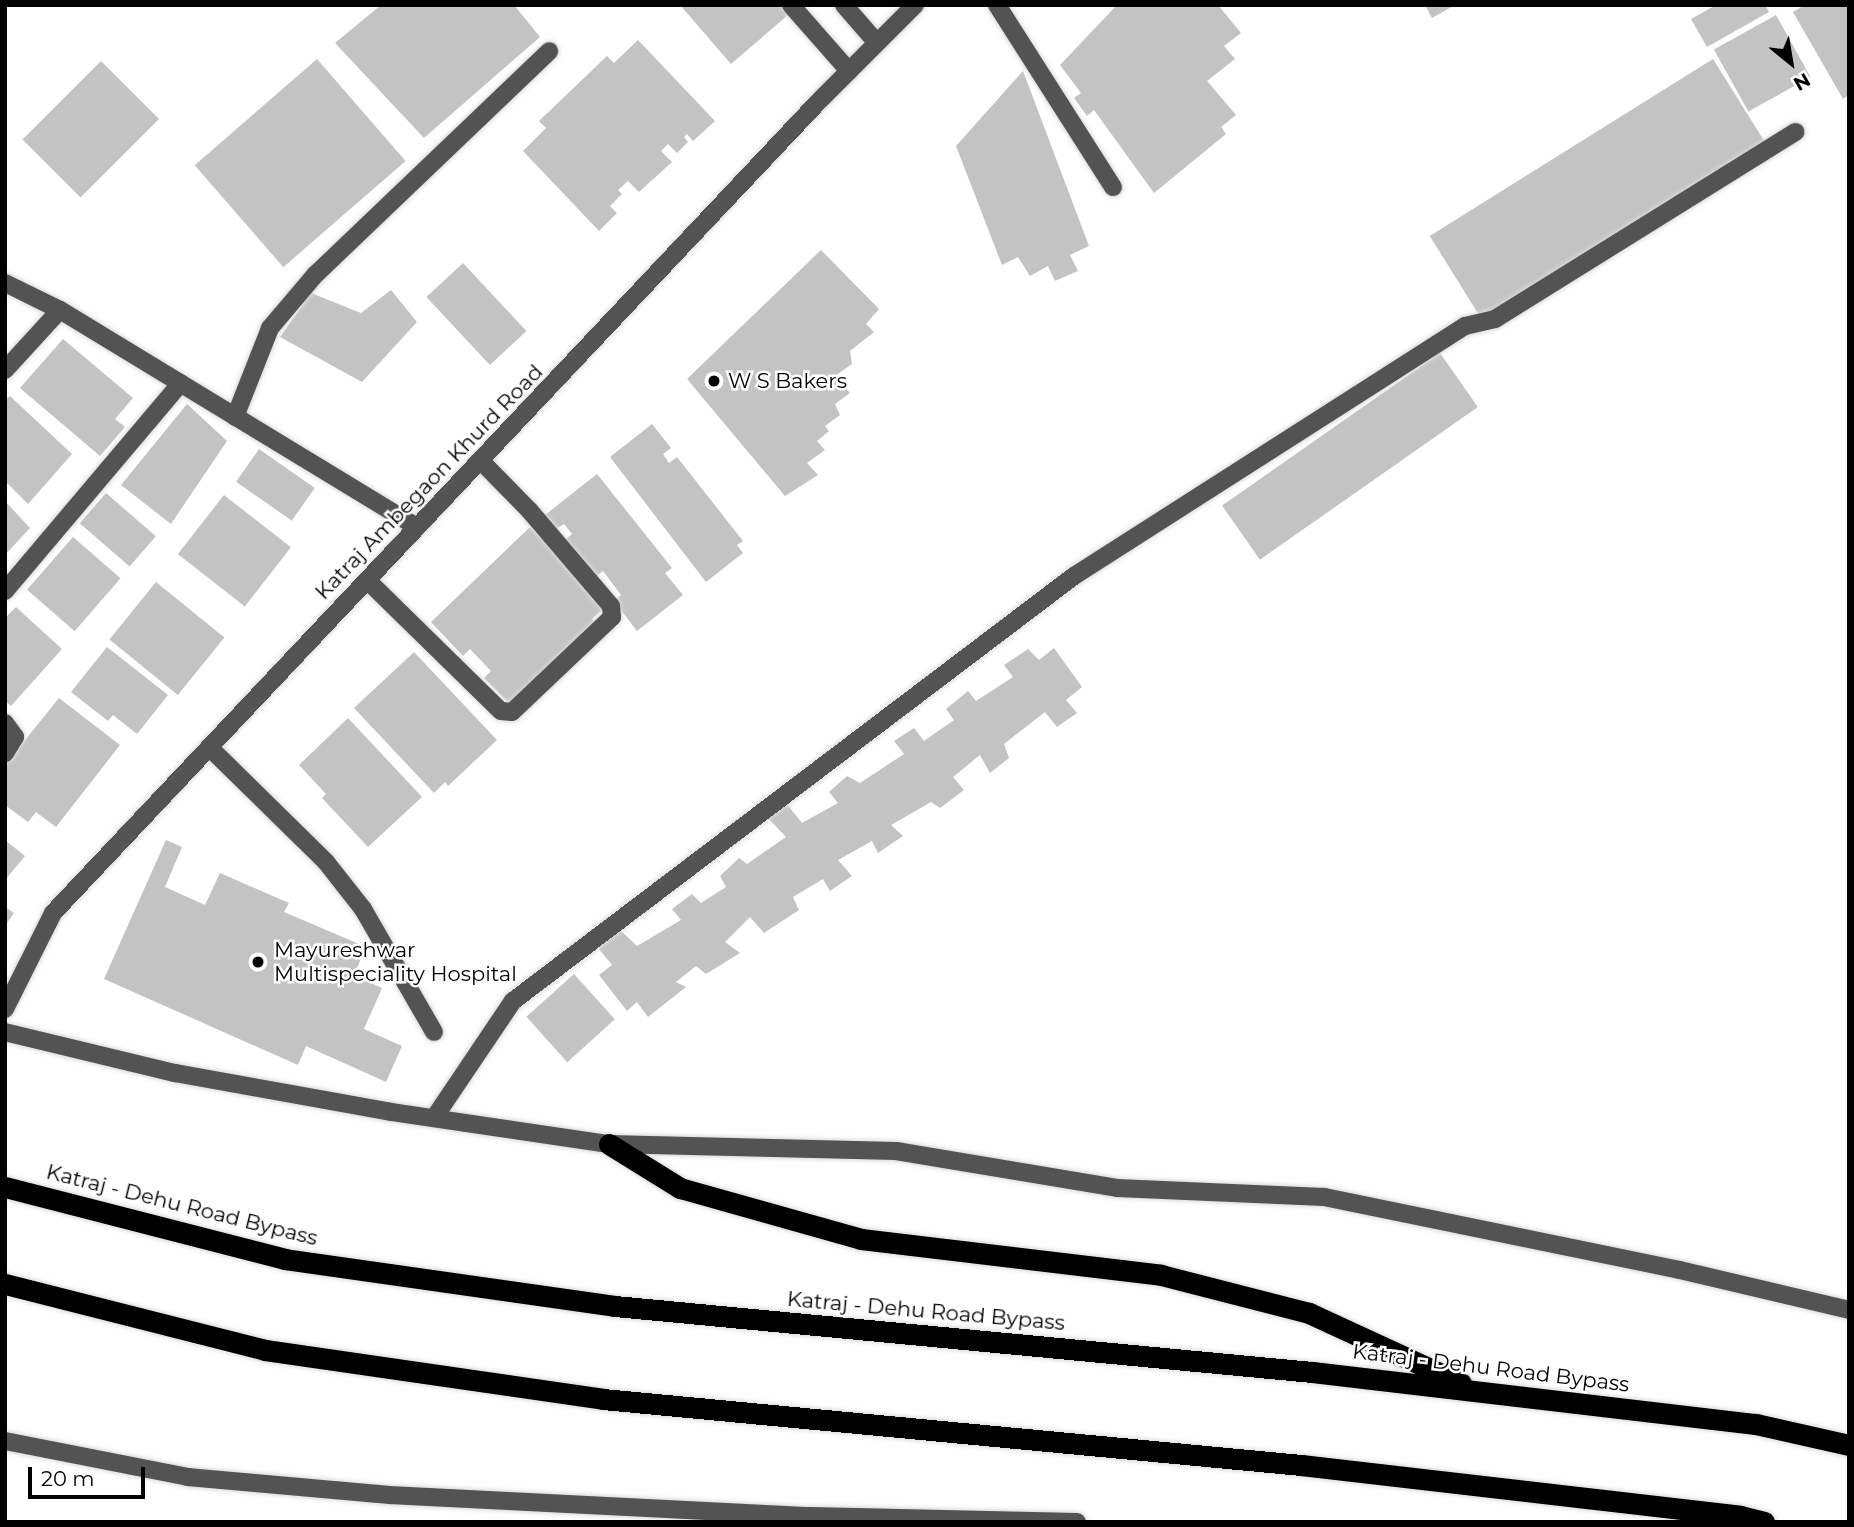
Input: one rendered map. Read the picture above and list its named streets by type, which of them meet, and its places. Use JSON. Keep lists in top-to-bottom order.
{
  "streets": {
    "highway": ["Katraj - Dehu Road Bypass"],
    "street": ["Katraj Ambegaon Khurd Road"]
  },
  "places": ["W S Bakers", "Mayureshwar Multispeciality Hospital"],
  "scale_bar": "20 m",
  "north": "bottom right"
}
